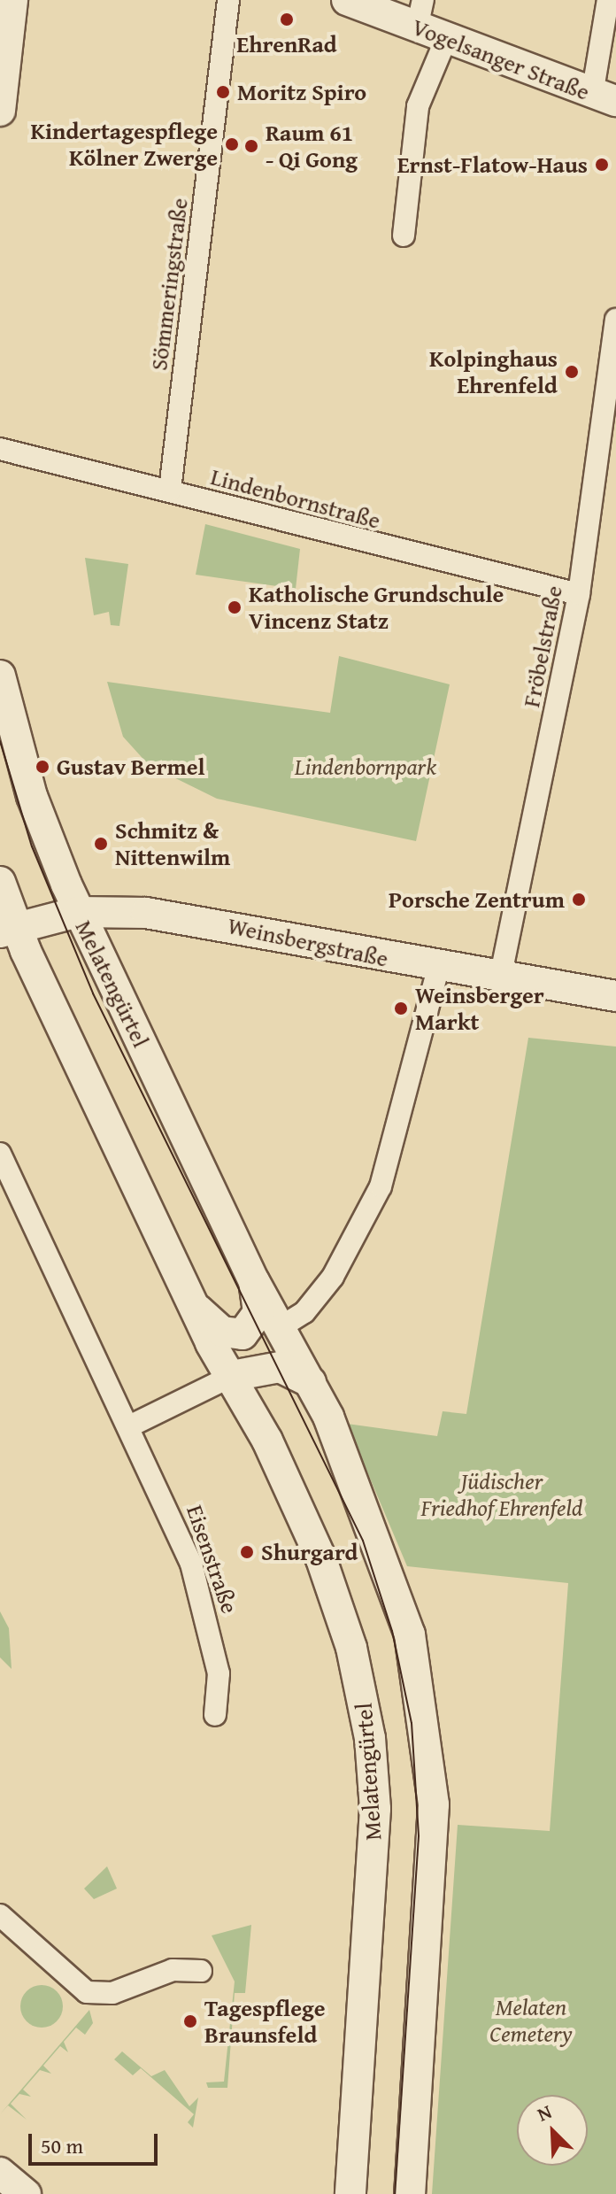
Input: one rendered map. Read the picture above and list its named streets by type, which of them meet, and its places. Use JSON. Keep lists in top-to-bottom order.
{
  "streets": {
    "main road": ["Vogelsanger Straße", "Weinsbergstraße", "Melatengürtel"],
    "street": [
      "Sömmeringstraße",
      "Lindenbornstraße",
      "Fröbelstraße",
      "Eisenstraße"
    ]
  },
  "crossings": [
    ["Sömmeringstraße", "Lindenbornstraße"],
    ["Lindenbornstraße", "Fröbelstraße"],
    ["Fröbelstraße", "Weinsbergstraße"],
    ["Weinsbergstraße", "Melatengürtel"]
  ],
  "parks": ["Lindenbornpark", "Jüdischer Friedhof Ehrenfeld", "Melaten Cemetery"],
  "places": [
    "EhrenRad",
    "Moritz Spiro",
    "Kindertagespflege Kölner Zwerge",
    "Raum 61 - Qi Gong",
    "Ernst-Flatow-Haus",
    "Kolpinghaus Ehrenfeld",
    "Katholische Grundschule Vincenz Statz",
    "Gustav Bermel",
    "Schmitz & Nittenwilm",
    "Porsche Zentrum",
    "Weinsberger Markt",
    "Shurgard",
    "Tagespflege Braunsfeld"
  ],
  "scale_bar": "50 m",
  "north": "top left"
}
